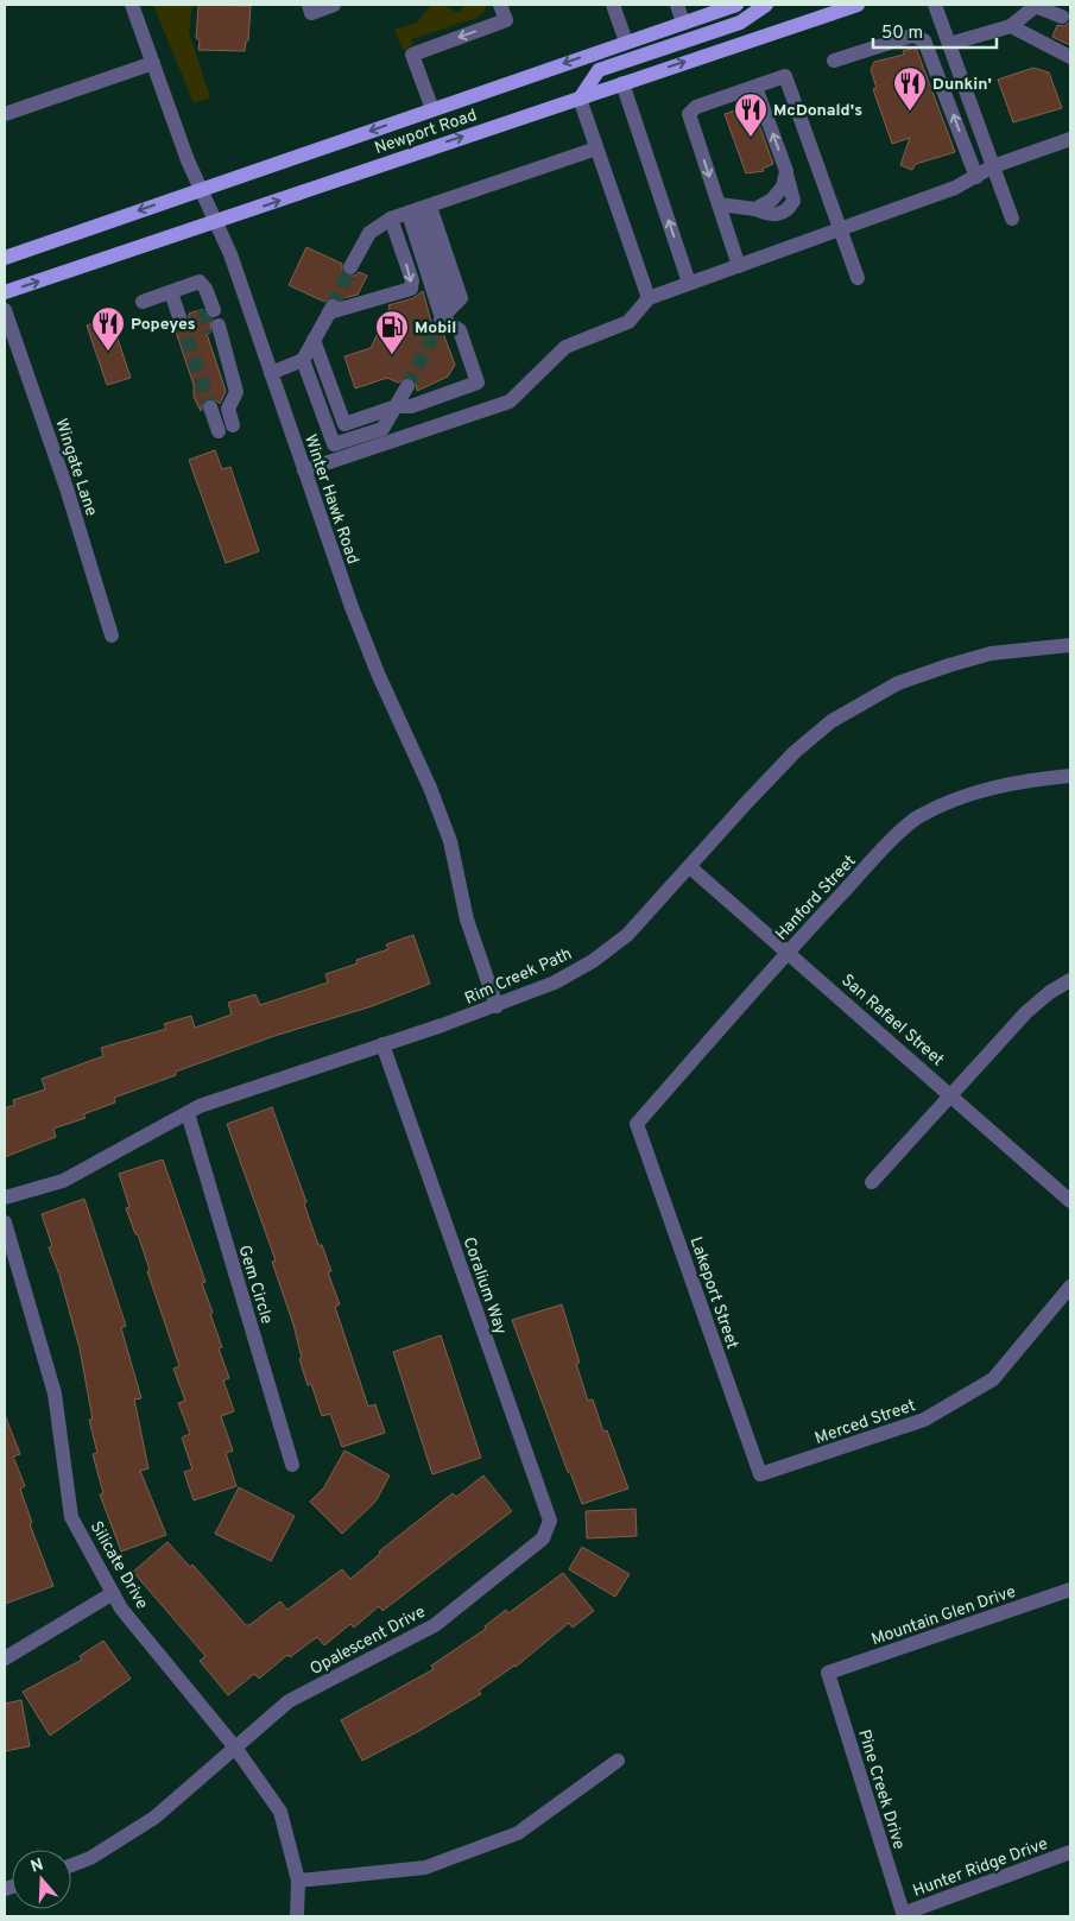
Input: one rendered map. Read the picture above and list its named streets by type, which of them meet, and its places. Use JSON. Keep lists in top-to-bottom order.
{
  "streets": {
    "main road": ["Newport Road"],
    "street": [
      "Wingate Lane",
      "Winter Hawk Road",
      "Hanford Street",
      "Rim Creek Path",
      "San Rafael Street",
      "Gem Circle",
      "Coralium Way",
      "Lakeport Street",
      "Merced Street",
      "Silicate Drive",
      "Mountain Glen Drive",
      "Opalescent Drive",
      "Pine Creek Drive",
      "Hunter Ridge Drive"
    ]
  },
  "crossings": [
    ["Newport Road", "Winter Hawk Road"],
    ["Winter Hawk Road", "Rim Creek Path"],
    ["Hanford Street", "San Rafael Street"],
    ["Hanford Street", "Lakeport Street"],
    ["Rim Creek Path", "San Rafael Street"],
    ["Rim Creek Path", "Gem Circle"],
    ["Rim Creek Path", "Coralium Way"],
    ["Coralium Way", "Opalescent Drive"],
    ["Lakeport Street", "Merced Street"],
    ["Silicate Drive", "Opalescent Drive"],
    ["Mountain Glen Drive", "Pine Creek Drive"],
    ["Pine Creek Drive", "Hunter Ridge Drive"]
  ],
  "places": {
    "restaurant": ["Dunkin'", "McDonald's", "Popeyes"],
    "fuel station": ["Mobil"]
  },
  "scale_bar": "50 m",
  "north": "top"
}
